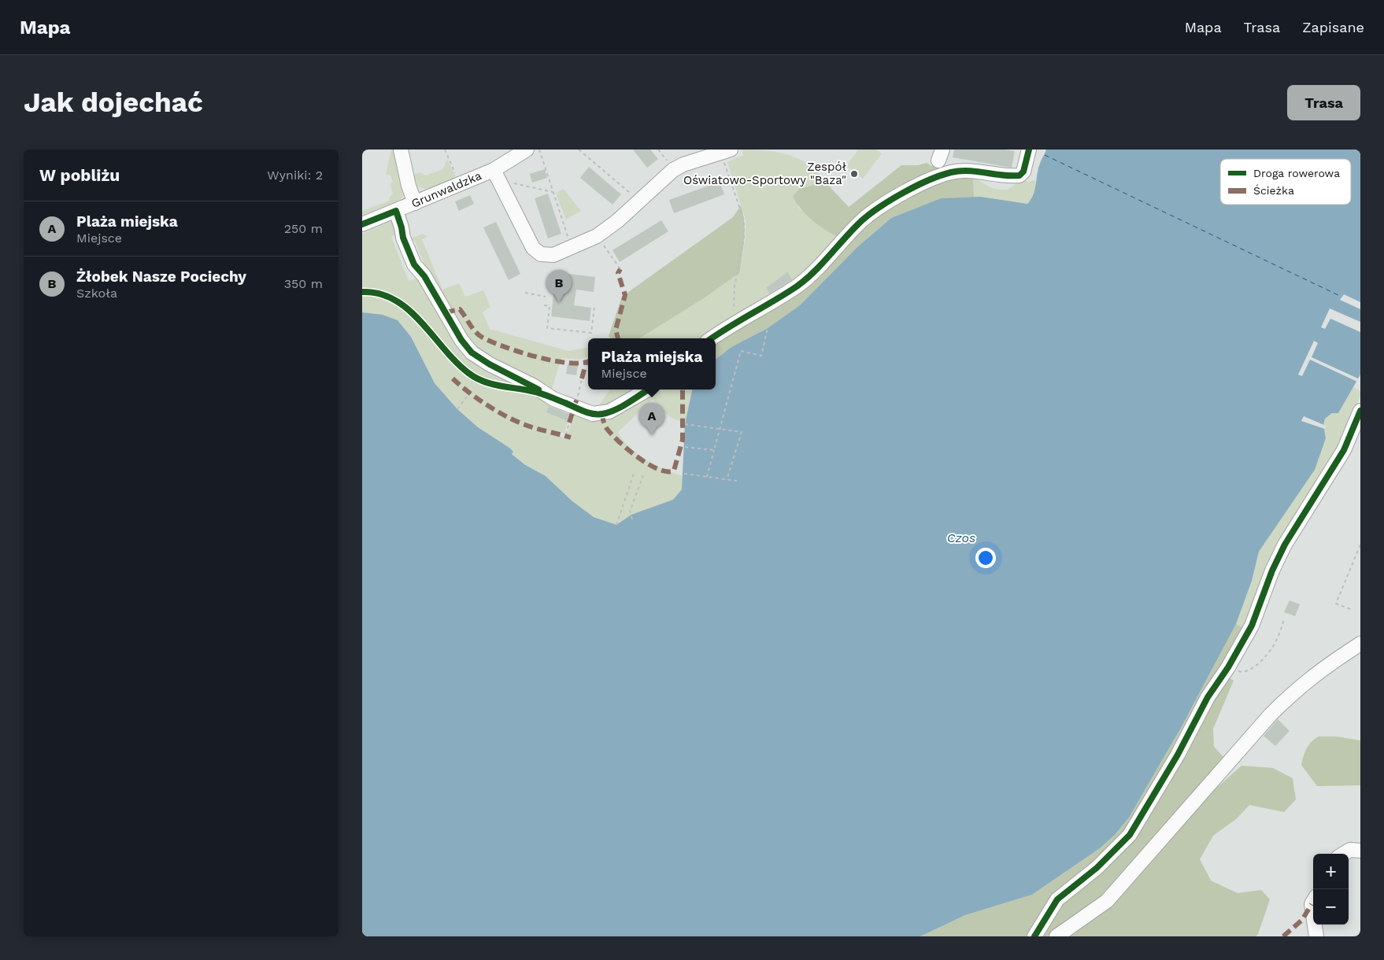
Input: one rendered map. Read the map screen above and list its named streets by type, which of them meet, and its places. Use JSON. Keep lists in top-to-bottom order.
{
  "streets": {
    "street": ["Grunwaldzka"]
  },
  "water": ["Czos"],
  "places": ["Zespół Oświatowo-Sportowy \"Baza\""],
  "legend": ["Droga rowerowa", "Ścieżka"],
  "page": {
    "header": "Mapa",
    "nav": ["Mapa", "Trasa", "Zapisane"],
    "buttons": "Trasa",
    "title": "Jak dojechać",
    "heading": ["W pobliżu", "Wyniki: 2"],
    "list": [
      {
        "mark": "A",
        "name": "Plaża miejska",
        "note": "Miejsce",
        "value": "250 m"
      },
      {
        "mark": "B",
        "name": "Żłobek Nasze Pociechy",
        "note": "Szkoła",
        "value": "350 m"
      }
    ],
    "pins": ["B", "A"],
    "popup": ["Plaża miejska", "Miejsce"],
    "map_buttons": ["+", "−"]
  }
}
